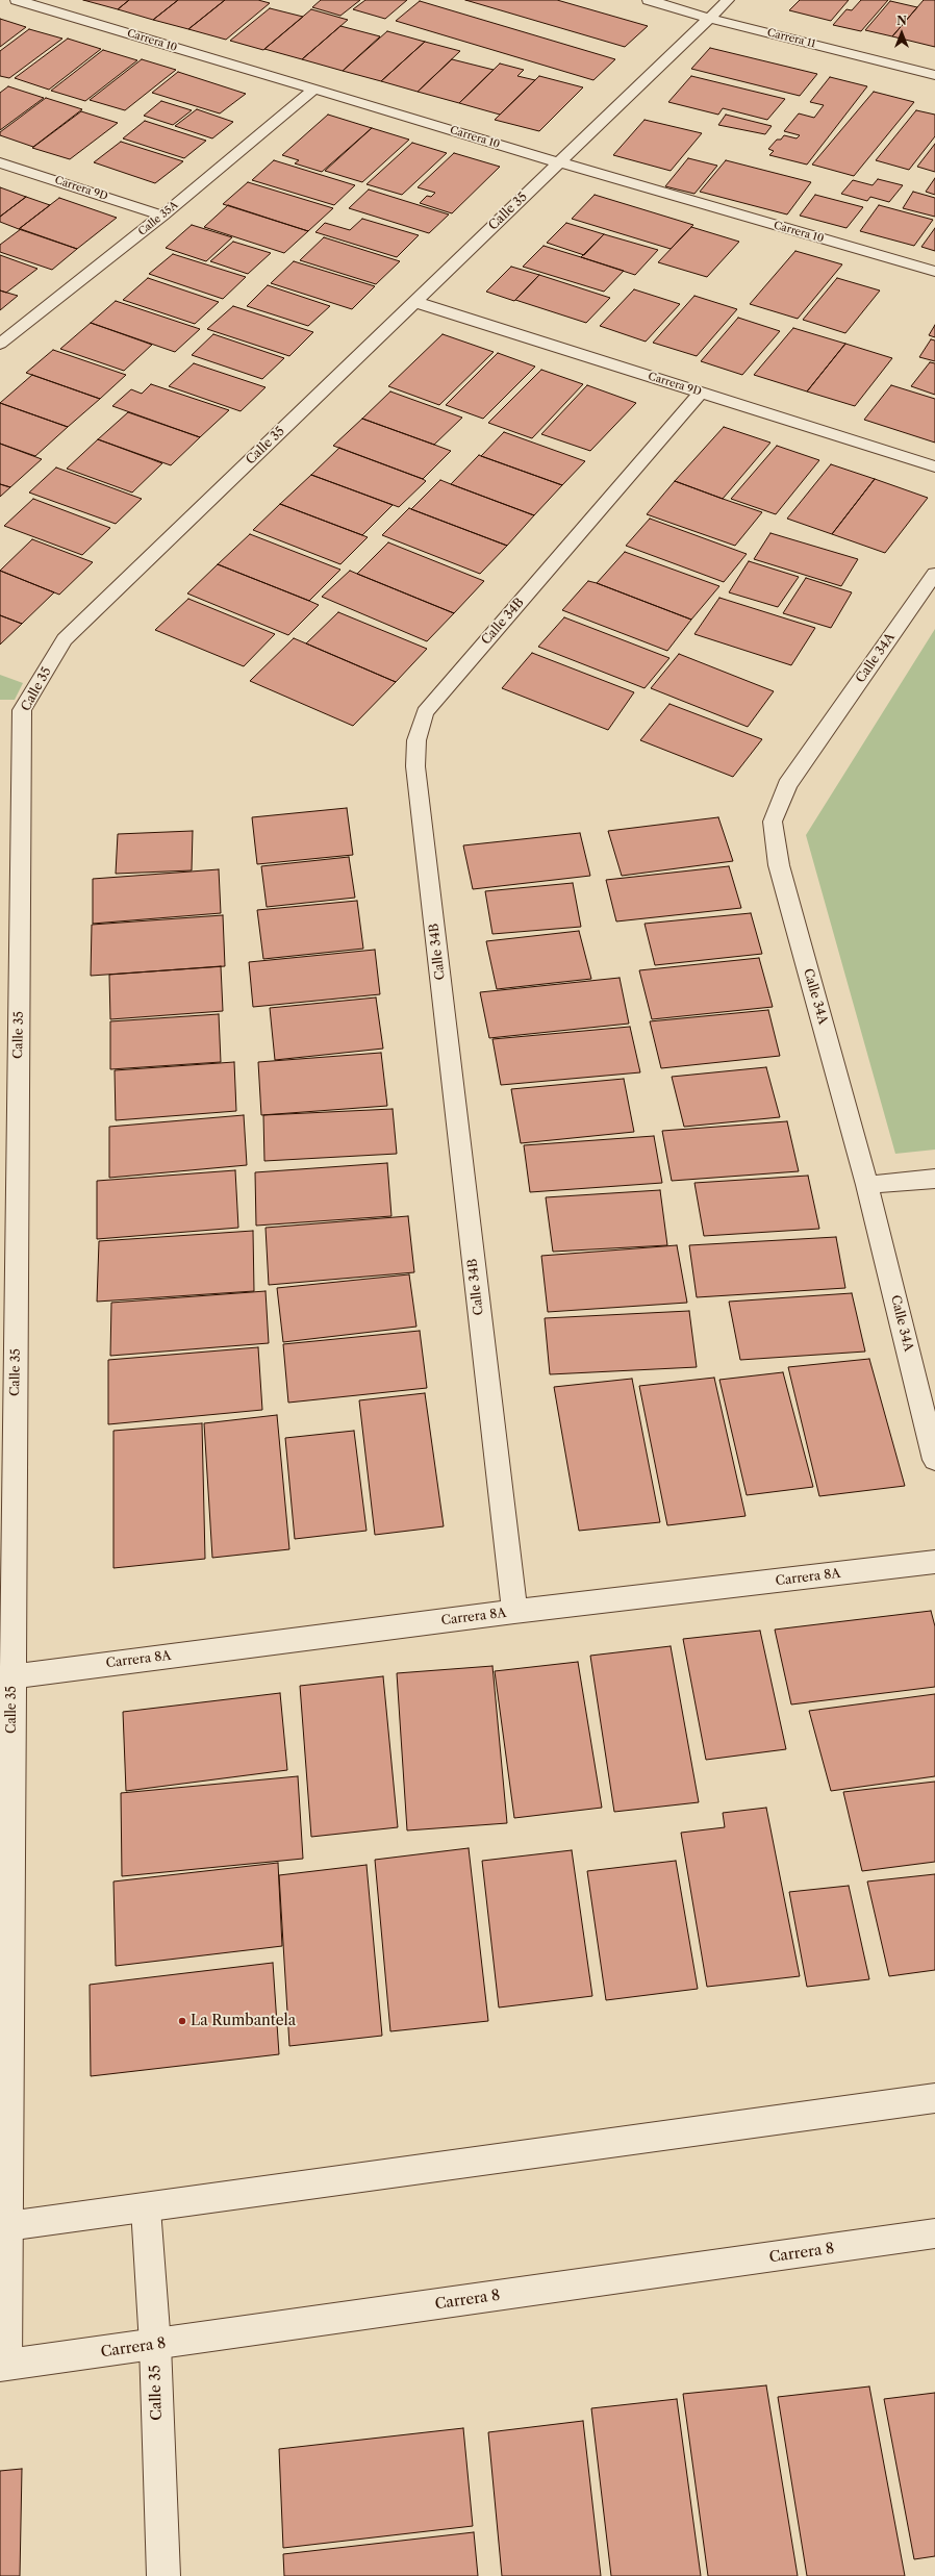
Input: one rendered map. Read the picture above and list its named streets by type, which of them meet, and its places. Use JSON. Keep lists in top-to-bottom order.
{
  "streets": {
    "street": [
      "Carrera 11",
      "Carrera 10",
      "Carrera 9D",
      "Calle 35",
      "Calle 35A",
      "Calle 34B",
      "Calle 34A",
      "Carrera 8A",
      "Carrera 8"
    ]
  },
  "crossings": [
    ["Carrera 11", "Calle 35"],
    ["Carrera 10", "Calle 35"],
    ["Carrera 10", "Calle 35A"],
    ["Carrera 9D", "Calle 35"],
    ["Carrera 9D", "Calle 35A"],
    ["Carrera 9D", "Calle 34B"],
    ["Calle 35", "Carrera 8A"],
    ["Calle 35", "Carrera 8"],
    ["Calle 34B", "Carrera 8A"]
  ],
  "places": ["La Rumbantela"],
  "north": "top"
}
